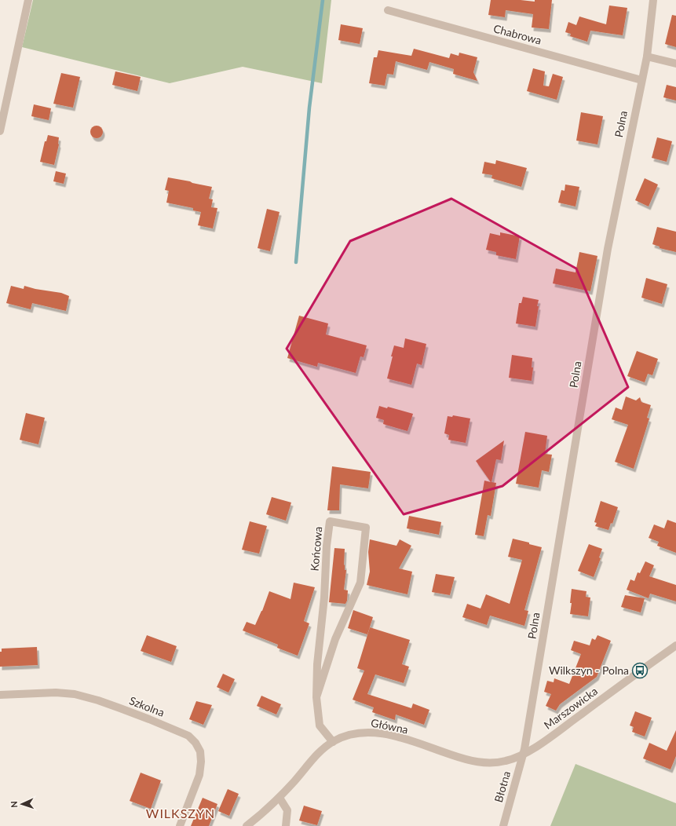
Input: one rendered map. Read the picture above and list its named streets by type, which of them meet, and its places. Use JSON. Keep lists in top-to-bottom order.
{
  "streets": {
    "street": [
      "Chabrowa",
      "Polna",
      "Końcowa",
      "Szkolna",
      "Marszowicka",
      "Główna",
      "Błotna"
    ]
  },
  "crossings": [
    ["Chabrowa", "Polna"],
    ["Polna", "Marszowicka"],
    ["Polna", "Główna"],
    ["Polna", "Błotna"],
    ["Końcowa", "Główna"],
    ["Marszowicka", "Główna"],
    ["Marszowicka", "Błotna"],
    ["Główna", "Błotna"]
  ],
  "districts": ["WILKSZYN"],
  "places": {
    "bus stop": ["Wilkszyn - Polna"]
  },
  "north": "left"
}
